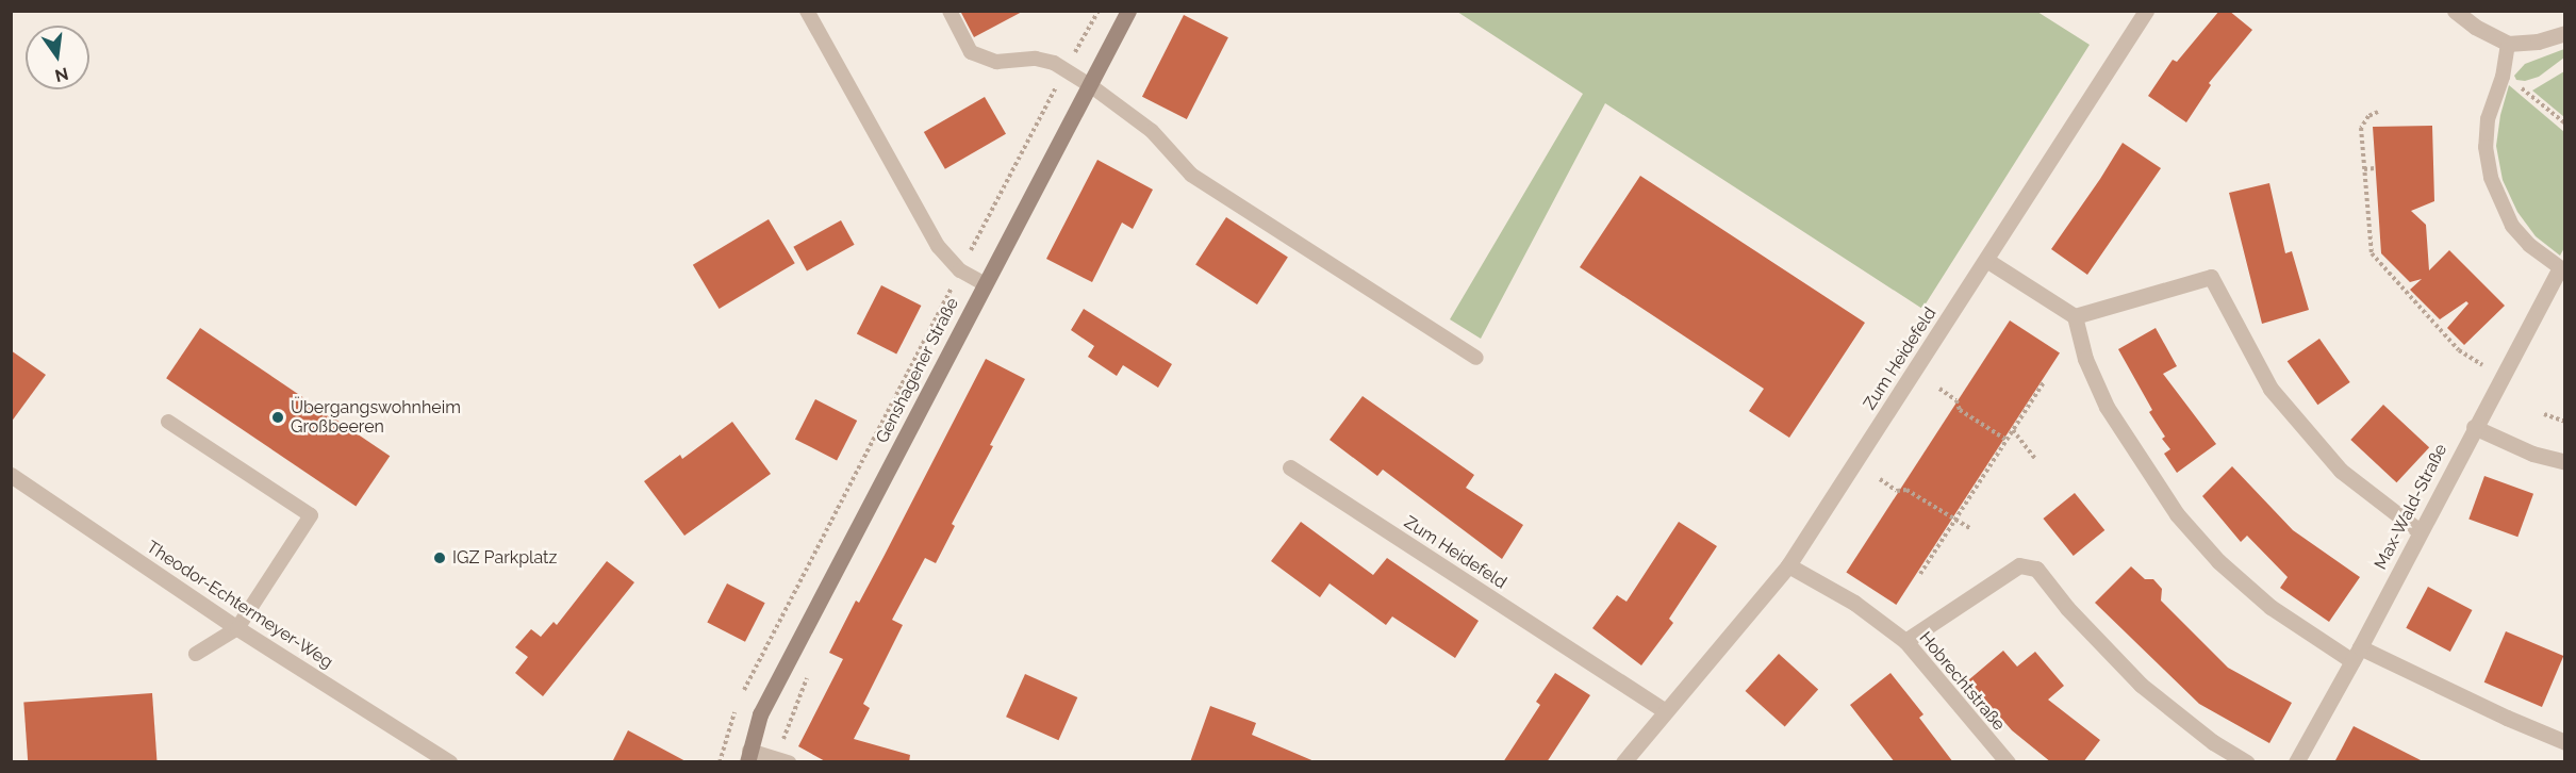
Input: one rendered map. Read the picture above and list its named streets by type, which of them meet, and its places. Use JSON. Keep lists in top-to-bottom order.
{
  "streets": {
    "street": [
      "Zum Heidefeld",
      "Genshagener Straße",
      "Max-Wald-Straße",
      "Theodor-Echtermeyer-Weg",
      "Hobrechtstraße"
    ]
  },
  "crossings": [
    ["Zum Heidefeld", "Hobrechtstraße"]
  ],
  "places": ["Übergangswohnheim Großbeeren", "IGZ Parkplatz"],
  "north": "bottom"
}
